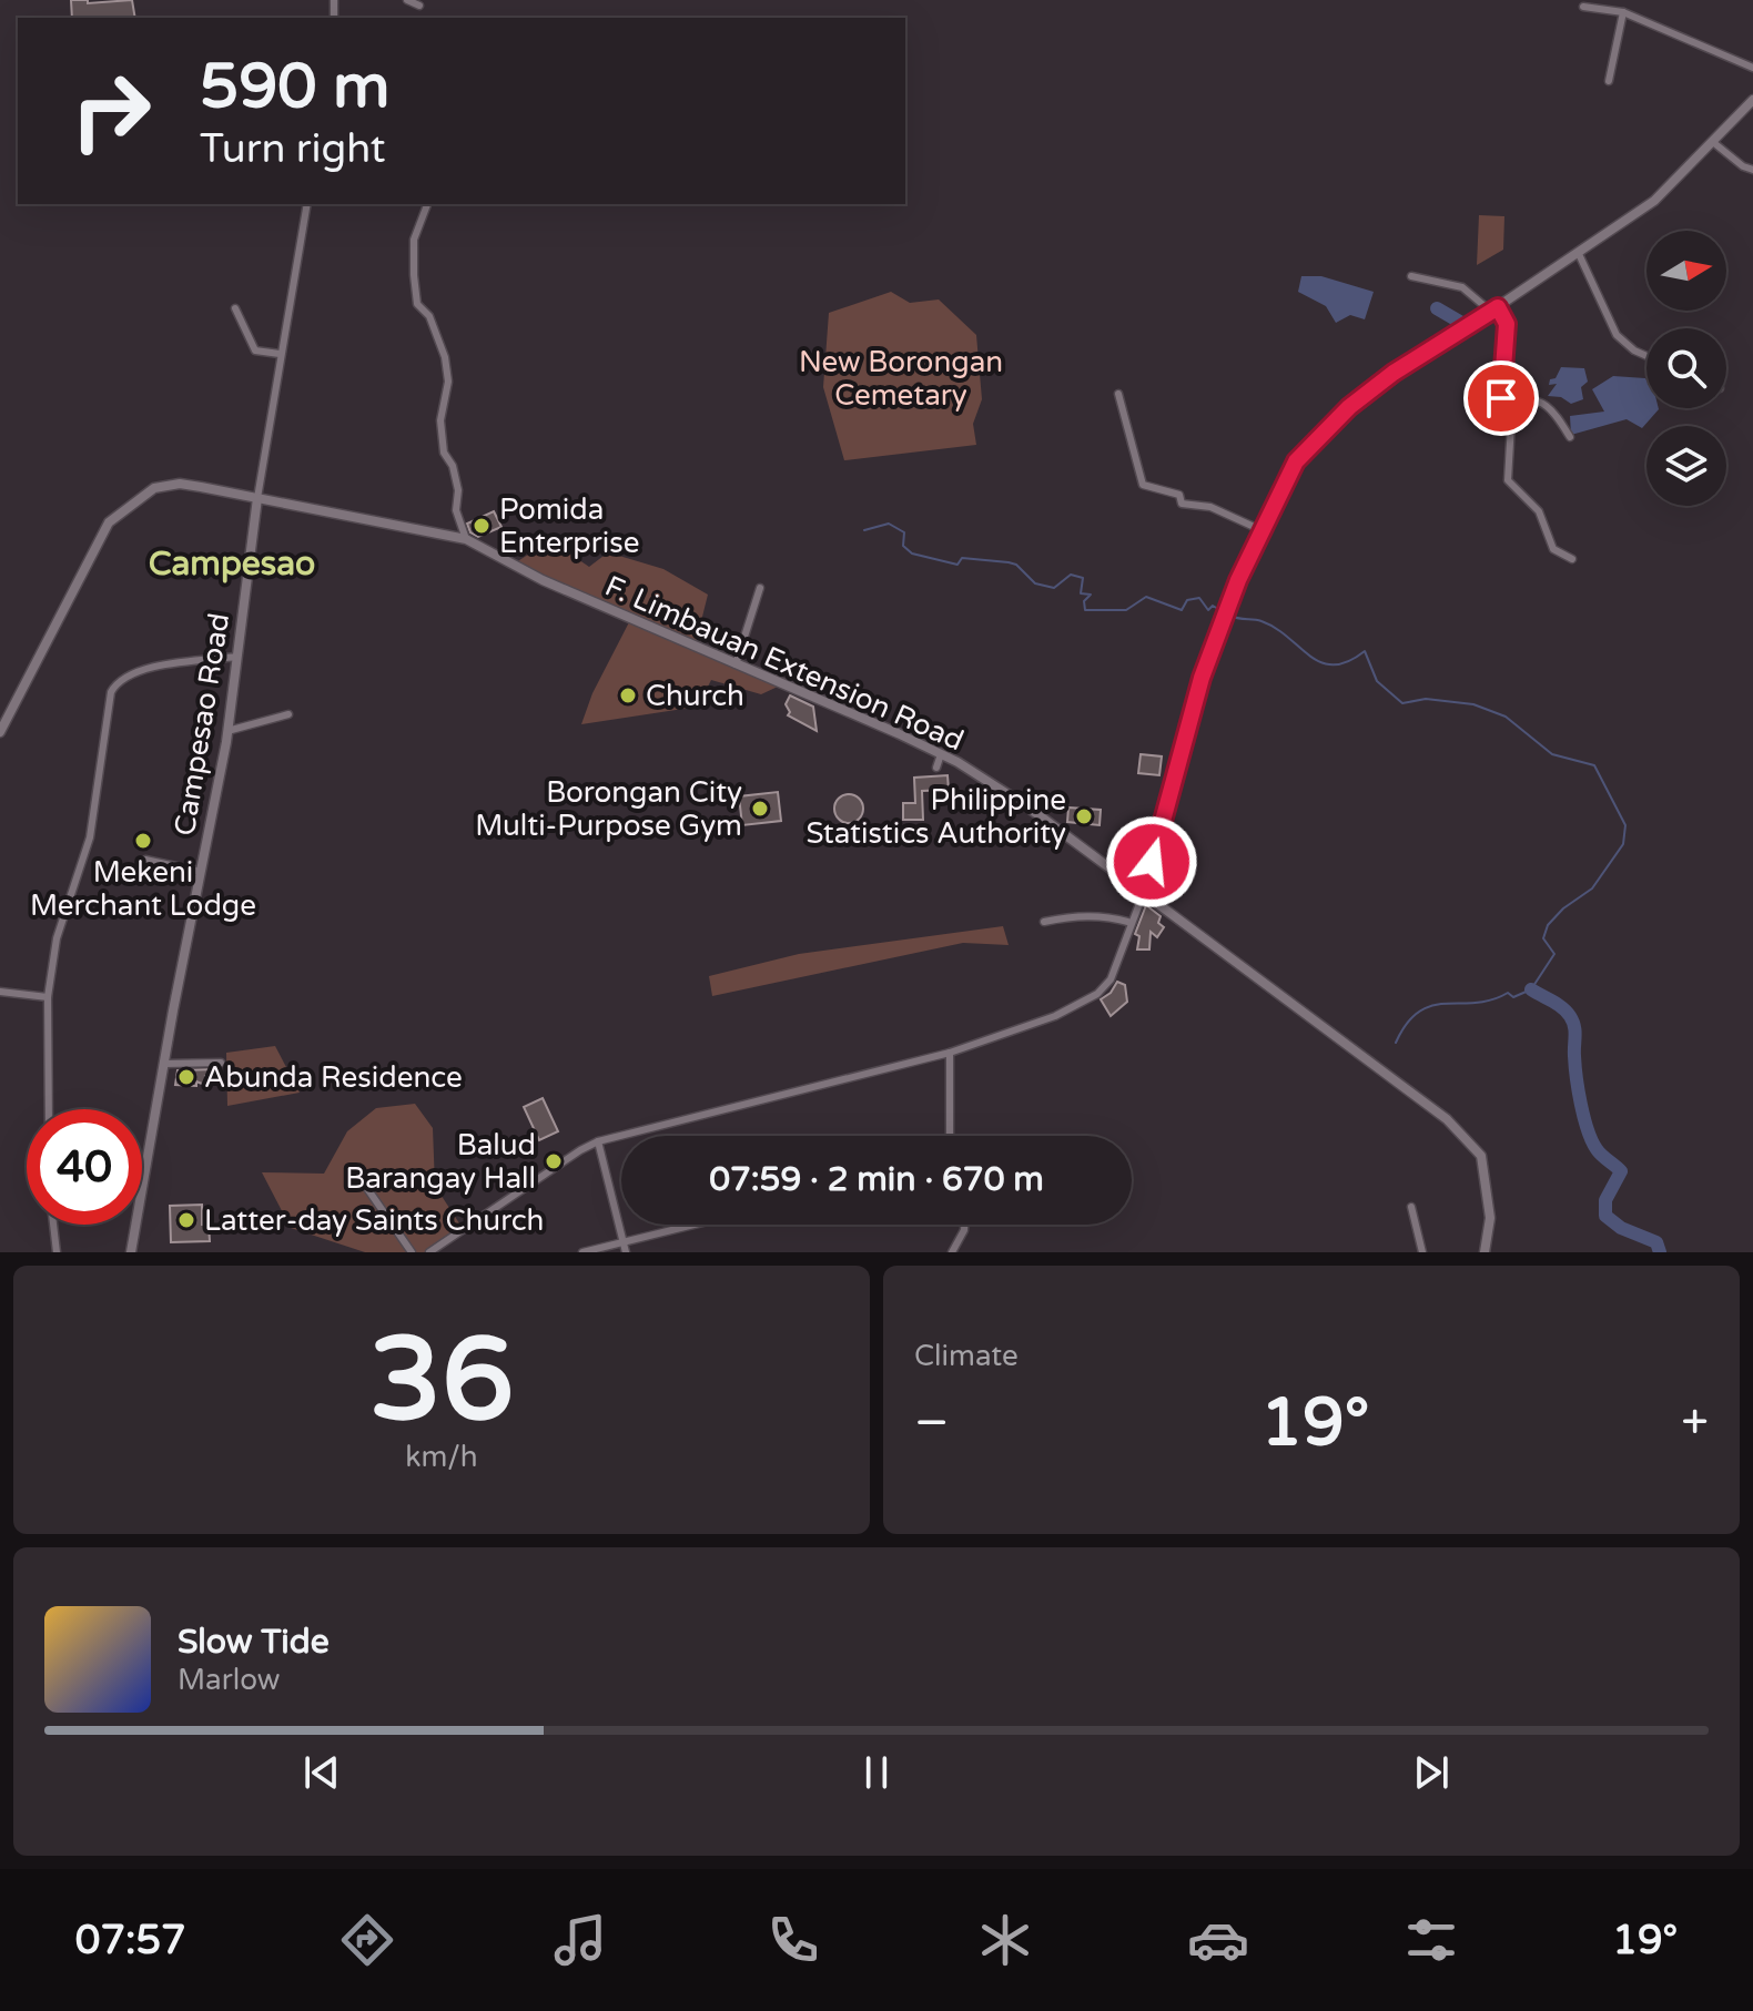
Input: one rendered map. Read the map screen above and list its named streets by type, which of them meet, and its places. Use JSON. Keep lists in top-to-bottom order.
{
  "streets": {
    "street": ["F. Limbauan Extension Road", "Campesao Road"]
  },
  "crossings": [
    ["F. Limbauan Extension Road", "Campesao Road"]
  ],
  "districts": ["Campesao"],
  "parks": ["New Borongan Cemetary"],
  "places": [
    "Pomida Enterprise",
    "Church",
    "Borongan City Multi-Purpose Gym",
    "Philippine Statistics Authority",
    "Mekeni Merchant Lodge",
    "Abunda Residence",
    "Balud Barangay Hall",
    "Latter-day Saints Church"
  ],
  "north": "right",
  "page": {
    "turn": ["590 m", "Turn right"],
    "limit": "40",
    "trip": "07:59 · 2 min · 670 m",
    "tile": [
      ["36", "km/h"],
      "Climate"
    ],
    "heat": ["−", "19°", "+"],
    "song": ["Slow Tide", "Marlow"],
    "tabs": ["07:57", "19°"]
  }
}
